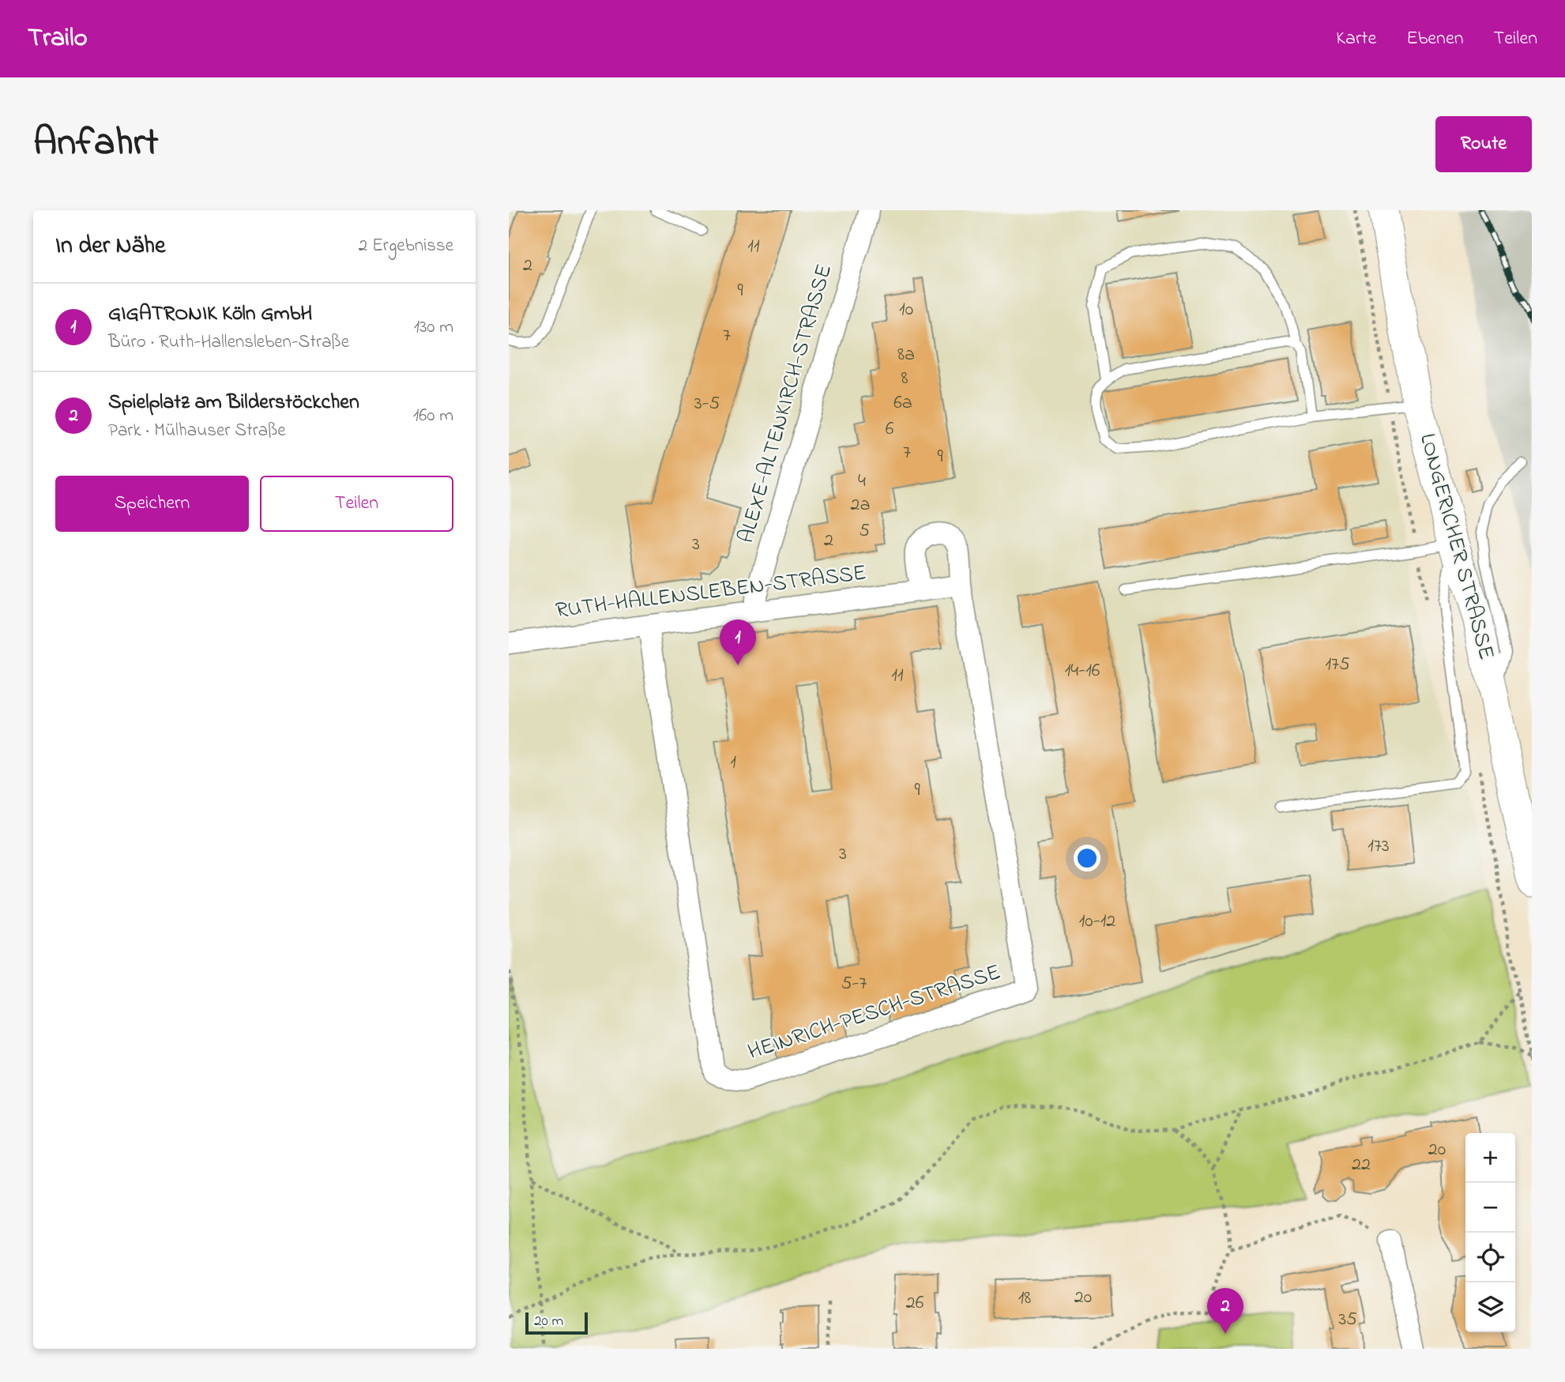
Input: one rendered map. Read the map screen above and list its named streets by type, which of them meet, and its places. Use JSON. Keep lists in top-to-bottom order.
{
  "streets": {
    "street": [
      "ALEXE-ALTENKIRCH-STRASSE",
      "LONGERICHER STRASSE",
      "RUTH-HALLENSLEBEN-STRASSE",
      "HEINRICH-PESCH-STRASSE"
    ]
  },
  "crossings": [
    ["ALEXE-ALTENKIRCH-STRASSE", "RUTH-HALLENSLEBEN-STRASSE"],
    ["RUTH-HALLENSLEBEN-STRASSE", "HEINRICH-PESCH-STRASSE"]
  ],
  "house_numbers": [
    "11",
    "2",
    "9",
    "10",
    "7",
    "8a",
    "8",
    "6a",
    "3-5",
    "6",
    "7",
    "9",
    "4",
    "2a",
    "5",
    "2",
    "3",
    "175",
    "14-16",
    "11",
    "1",
    "9",
    "173",
    "3",
    "10-12",
    "5-7",
    "20",
    "22",
    "20",
    "18",
    "26",
    "35"
  ],
  "scale_bar": "20 m",
  "page": {
    "header": "Trailo",
    "nav": ["Karte", "Ebenen", "Teilen"],
    "title": "Anfahrt",
    "buttons": [
      "Route",
      ["Speichern", "Teilen"]
    ],
    "heading": ["In der Nähe", "2 Ergebnisse"],
    "list": [
      {
        "mark": "1",
        "name": "GIGATRONIK Köln GmbH",
        "note": "Büro · Ruth-Hallensleben-Straße",
        "value": "130 m"
      },
      {
        "mark": "2",
        "name": "Spielplatz am Bilderstöckchen",
        "note": "Park · Mülhauser Straße",
        "value": "160 m"
      }
    ],
    "pins": ["1", "2"],
    "map_buttons": ["+", "−"],
    "scale": "20 m"
  }
}
